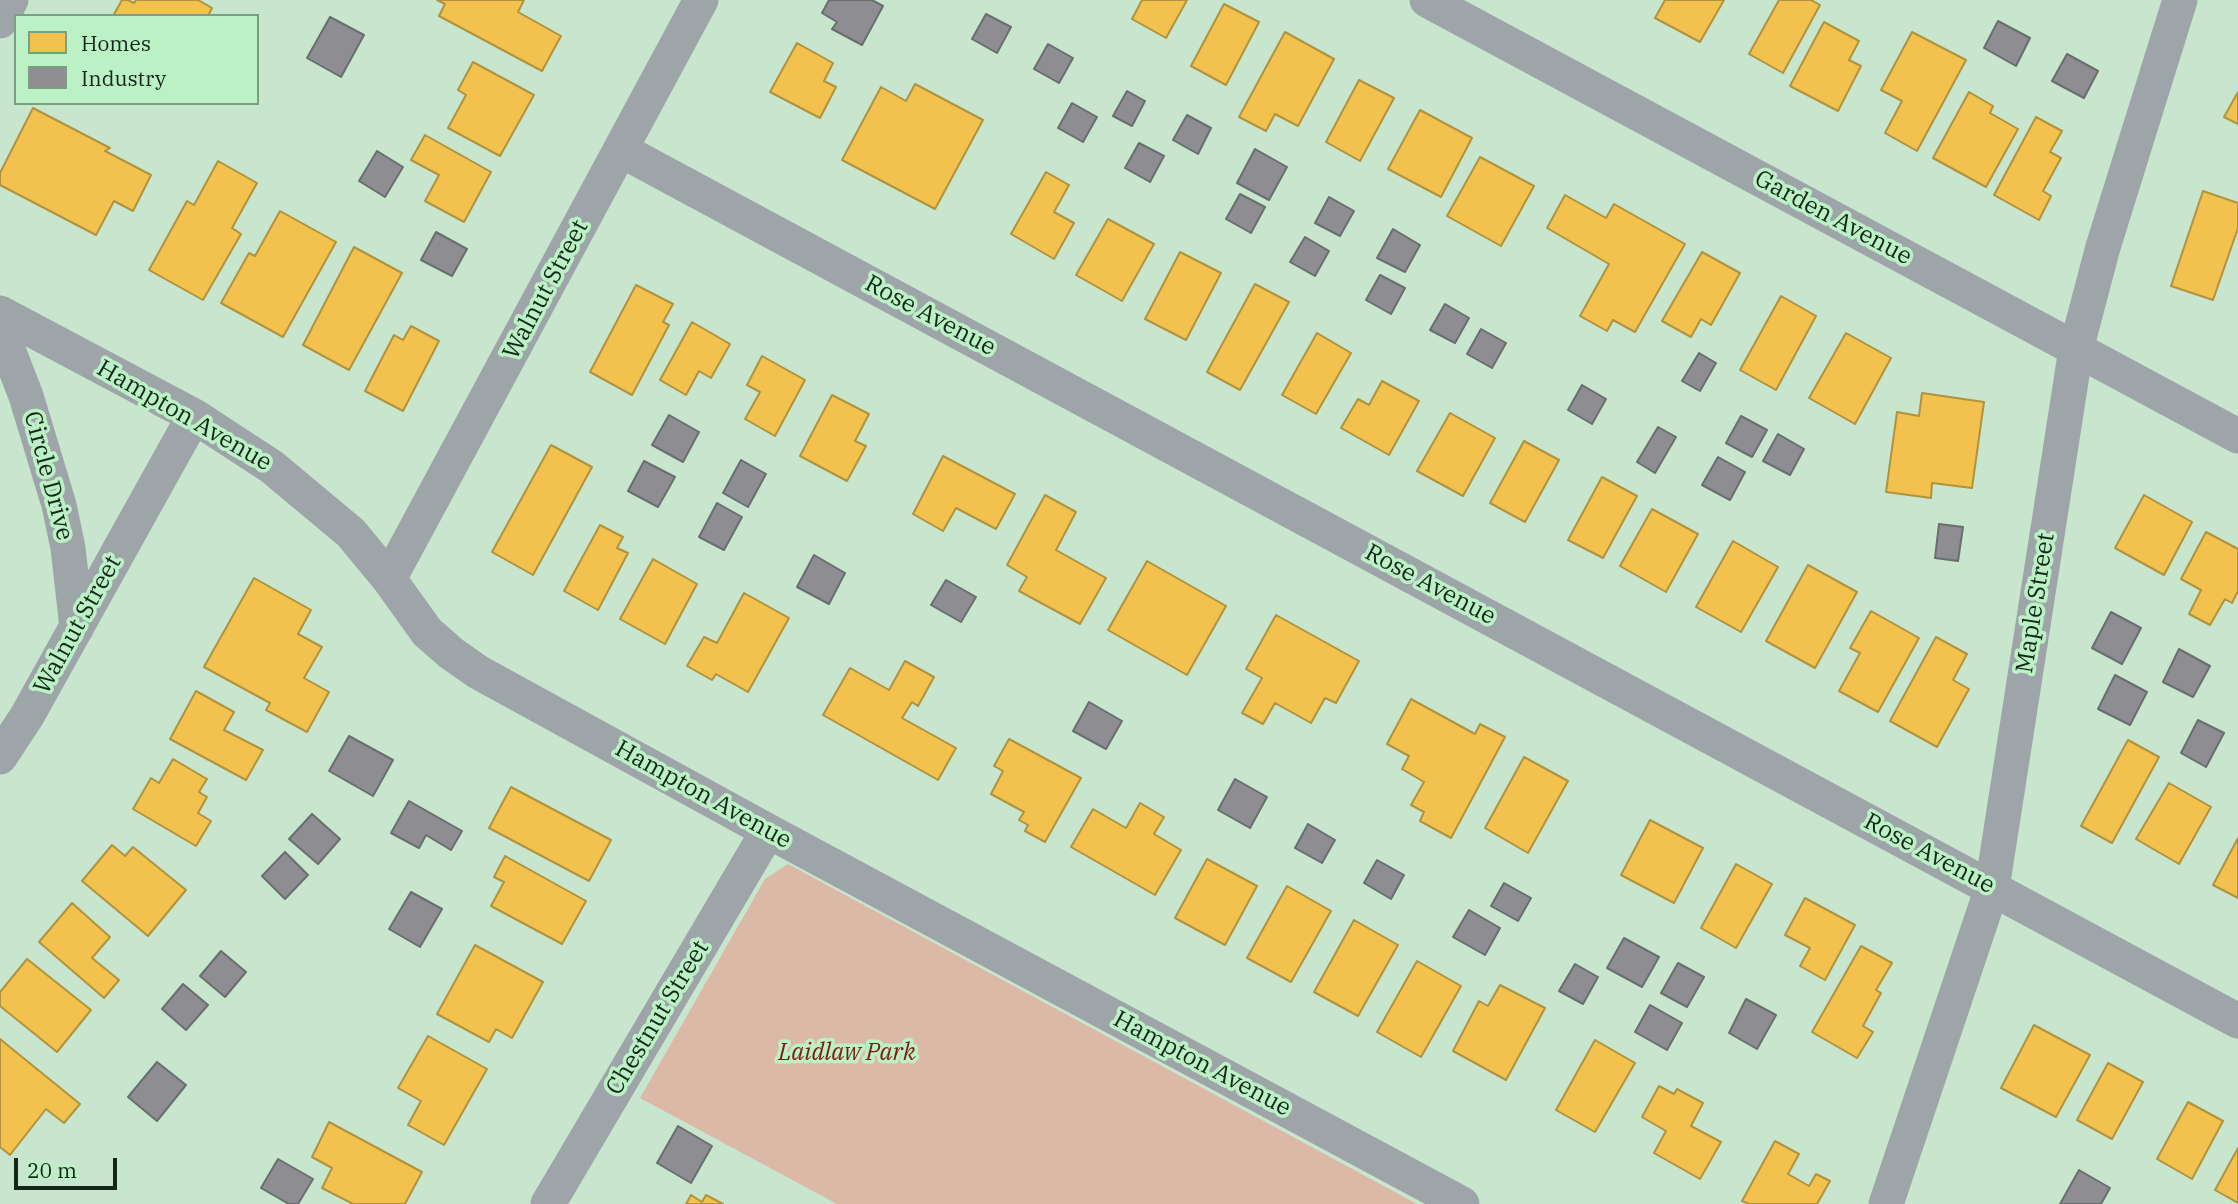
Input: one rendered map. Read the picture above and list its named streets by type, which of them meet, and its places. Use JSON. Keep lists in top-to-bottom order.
{
  "streets": {
    "street": [
      "Garden Avenue",
      "Walnut Street",
      "Rose Avenue",
      "Hampton Avenue",
      "Circle Drive",
      "Maple Street",
      "Chestnut Street"
    ]
  },
  "crossings": [
    ["Garden Avenue", "Maple Street"],
    ["Walnut Street", "Rose Avenue"],
    ["Walnut Street", "Hampton Avenue"],
    ["Walnut Street", "Circle Drive"],
    ["Rose Avenue", "Maple Street"],
    ["Hampton Avenue", "Chestnut Street"]
  ],
  "parks": ["Laidlaw Park"],
  "legend": ["Homes", "Industry"],
  "scale_bar": "20 m"
}
